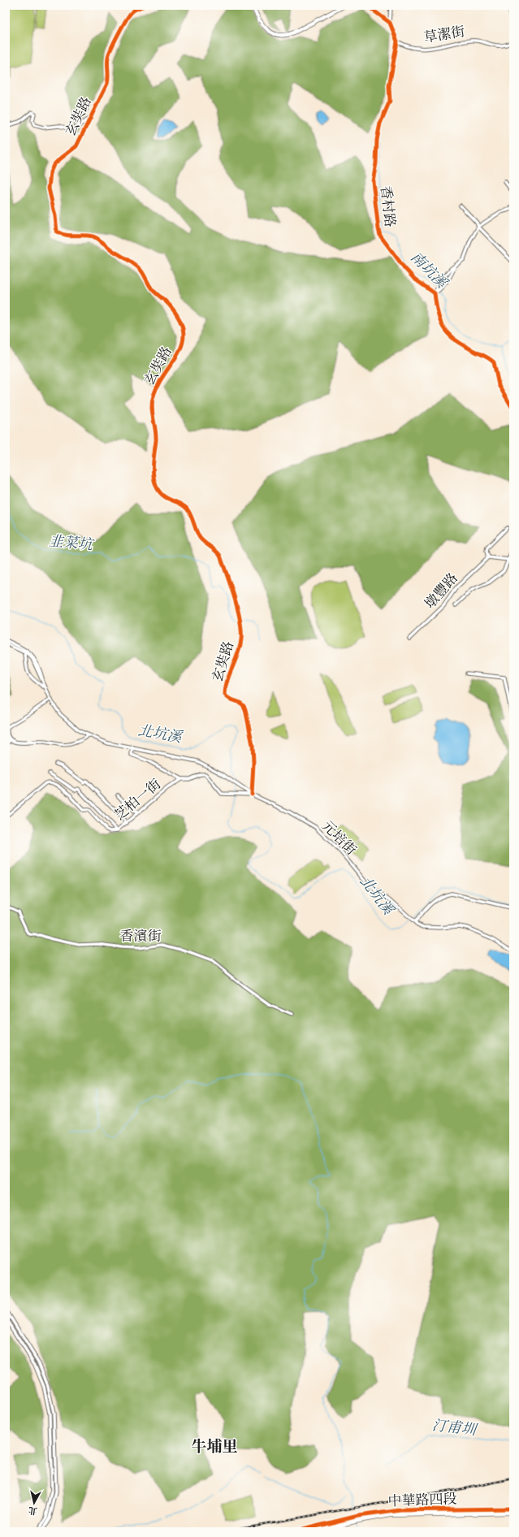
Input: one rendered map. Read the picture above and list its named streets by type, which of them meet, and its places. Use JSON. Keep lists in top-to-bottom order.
{
  "streets": {
    "main road": ["中華路四段"],
    "street": [
      "草潔街",
      "玄奘路",
      "香村路",
      "墩豐路",
      "芝柏一街",
      "元培街",
      "香濱街"
    ]
  },
  "crossings": [
    ["草潔街", "香村路"],
    ["玄奘路", "元培街"],
    ["芝柏一街", "元培街"]
  ],
  "districts": ["牛埔里"],
  "water": [
    "南坑溪",
    "韭菜坑",
    "北坑溪",
    "汀甫圳"
  ],
  "north": "bottom"
}
